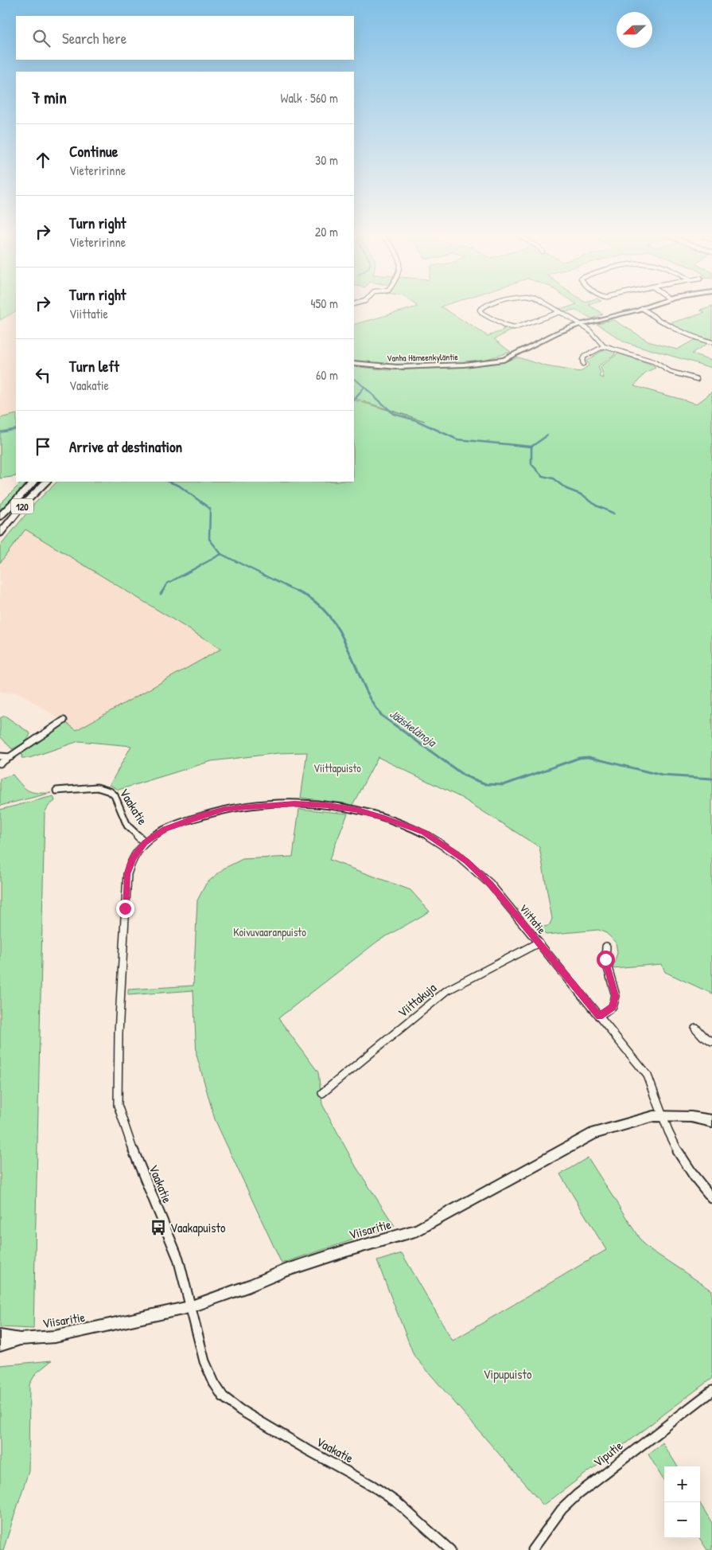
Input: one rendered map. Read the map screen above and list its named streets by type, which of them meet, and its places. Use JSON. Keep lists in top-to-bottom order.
{
  "streets": {
    "main road": ["120"],
    "street": [
      "Vanha Hämeenkyläntie",
      "Vaakatie",
      "Viittatie",
      "Viittakuja",
      "Viisaritie",
      "Viputie"
    ]
  },
  "crossings": [
    ["Vaakatie", "Viittatie"],
    ["Vaakatie", "Viisaritie"],
    ["Viittatie", "Viittakuja"],
    ["Viittatie", "Viisaritie"]
  ],
  "water": ["Jääskelänoja"],
  "parks": ["Viittapuisto", "Koivuvaaranpuisto", "Vipupuisto"],
  "places": {
    "bus stop": ["Vaakapuisto"]
  },
  "north": "left",
  "page": {
    "search": "Search here",
    "heading": ["7 min", "Walk · 560 m"],
    "list": [
      ["Continue", "Vieteririnne", "30 m"],
      ["Turn right", "Vieteririnne", "20 m"],
      ["Turn right", "Viittatie", "450 m"],
      ["Turn left", "Vaakatie", "60 m"],
      "Arrive at destination"
    ],
    "map_buttons": ["+", "−"]
  }
}
